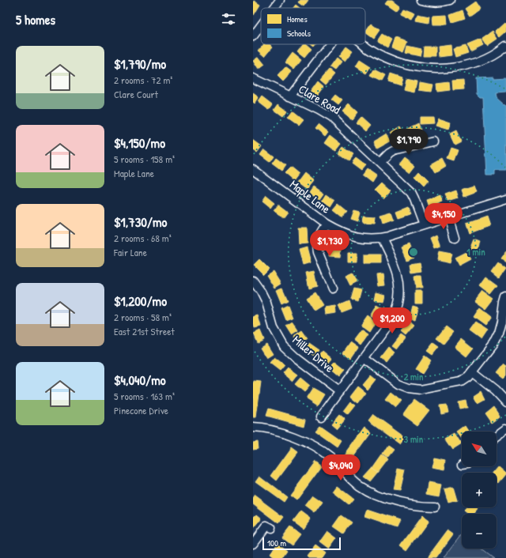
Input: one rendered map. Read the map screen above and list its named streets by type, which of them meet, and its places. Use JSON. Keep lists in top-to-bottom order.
{
  "streets": {
    "street": ["Clare Road", "Maple Lane", "Miller Drive"]
  },
  "crossings": [
    ["Clare Road", "Maple Lane"]
  ],
  "legend": ["Homes", "Schools"],
  "scale_bar": "100 m",
  "north": "top left",
  "page": {
    "heading": "5 homes",
    "list": [
      {
        "name": "$1,790/mo",
        "note": "2 rooms · 72 m² · Clare Court"
      },
      {
        "name": "$4,150/mo",
        "note": "5 rooms · 158 m² · Maple Lane"
      },
      {
        "name": "$1,730/mo",
        "note": "2 rooms · 68 m² · Fair Lane"
      },
      {
        "name": "$1,200/mo",
        "note": "2 rooms · 58 m² · East 21st Street"
      },
      {
        "name": "$4,040/mo",
        "note": "5 rooms · 163 m² · Pinecone Drive"
      }
    ],
    "price": [
      "$1,790",
      "$4,150",
      "$1,730",
      "$1,200",
      "$4,040"
    ],
    "map_buttons": ["+", "−"],
    "scale": "100 m"
  },
  "rings": ["1 min", "2 min", "3 min"]
}
